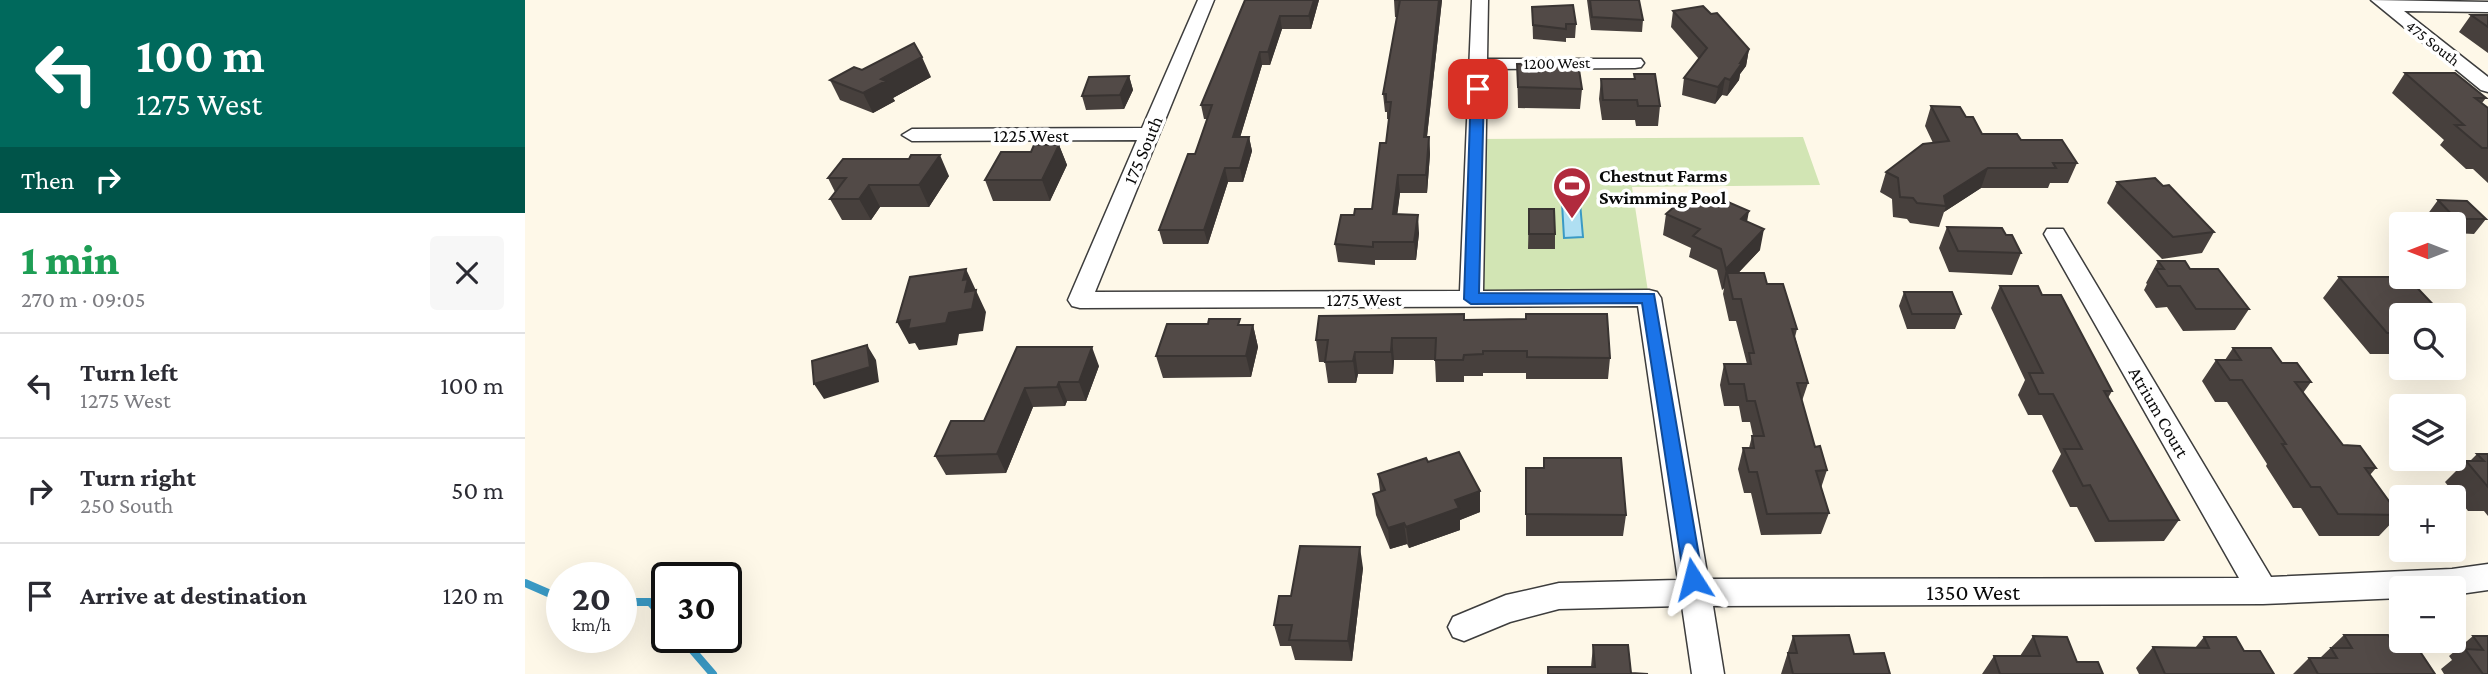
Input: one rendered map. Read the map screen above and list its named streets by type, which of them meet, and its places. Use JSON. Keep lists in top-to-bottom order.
{
  "streets": {
    "street": [
      "475 South",
      "1200 West",
      "1225 West",
      "175 South",
      "1275 West",
      "Atrium Court",
      "1350 West"
    ]
  },
  "crossings": [
    ["1225 West", "175 South"],
    ["175 South", "1275 West"],
    ["1275 West", "1350 West"],
    ["Atrium Court", "1350 West"]
  ],
  "places": {
    "sports": ["Chestnut Farms Swimming Pool"]
  },
  "north": "left",
  "page": {
    "turn": ["100 m", "1275 West"],
    "then": "Then",
    "map_buttons": ["+", "−"],
    "heading": ["1 min", "270 m · 09:05"],
    "list": [
      {
        "name": "Turn left",
        "note": "1275 West",
        "value": "100 m"
      },
      {
        "name": "Turn right",
        "note": "250 South",
        "value": "50 m"
      },
      {
        "name": "Arrive at destination",
        "value": "120 m"
      }
    ],
    "speed": "20 km/h",
    "limit": "30"
  }
}
